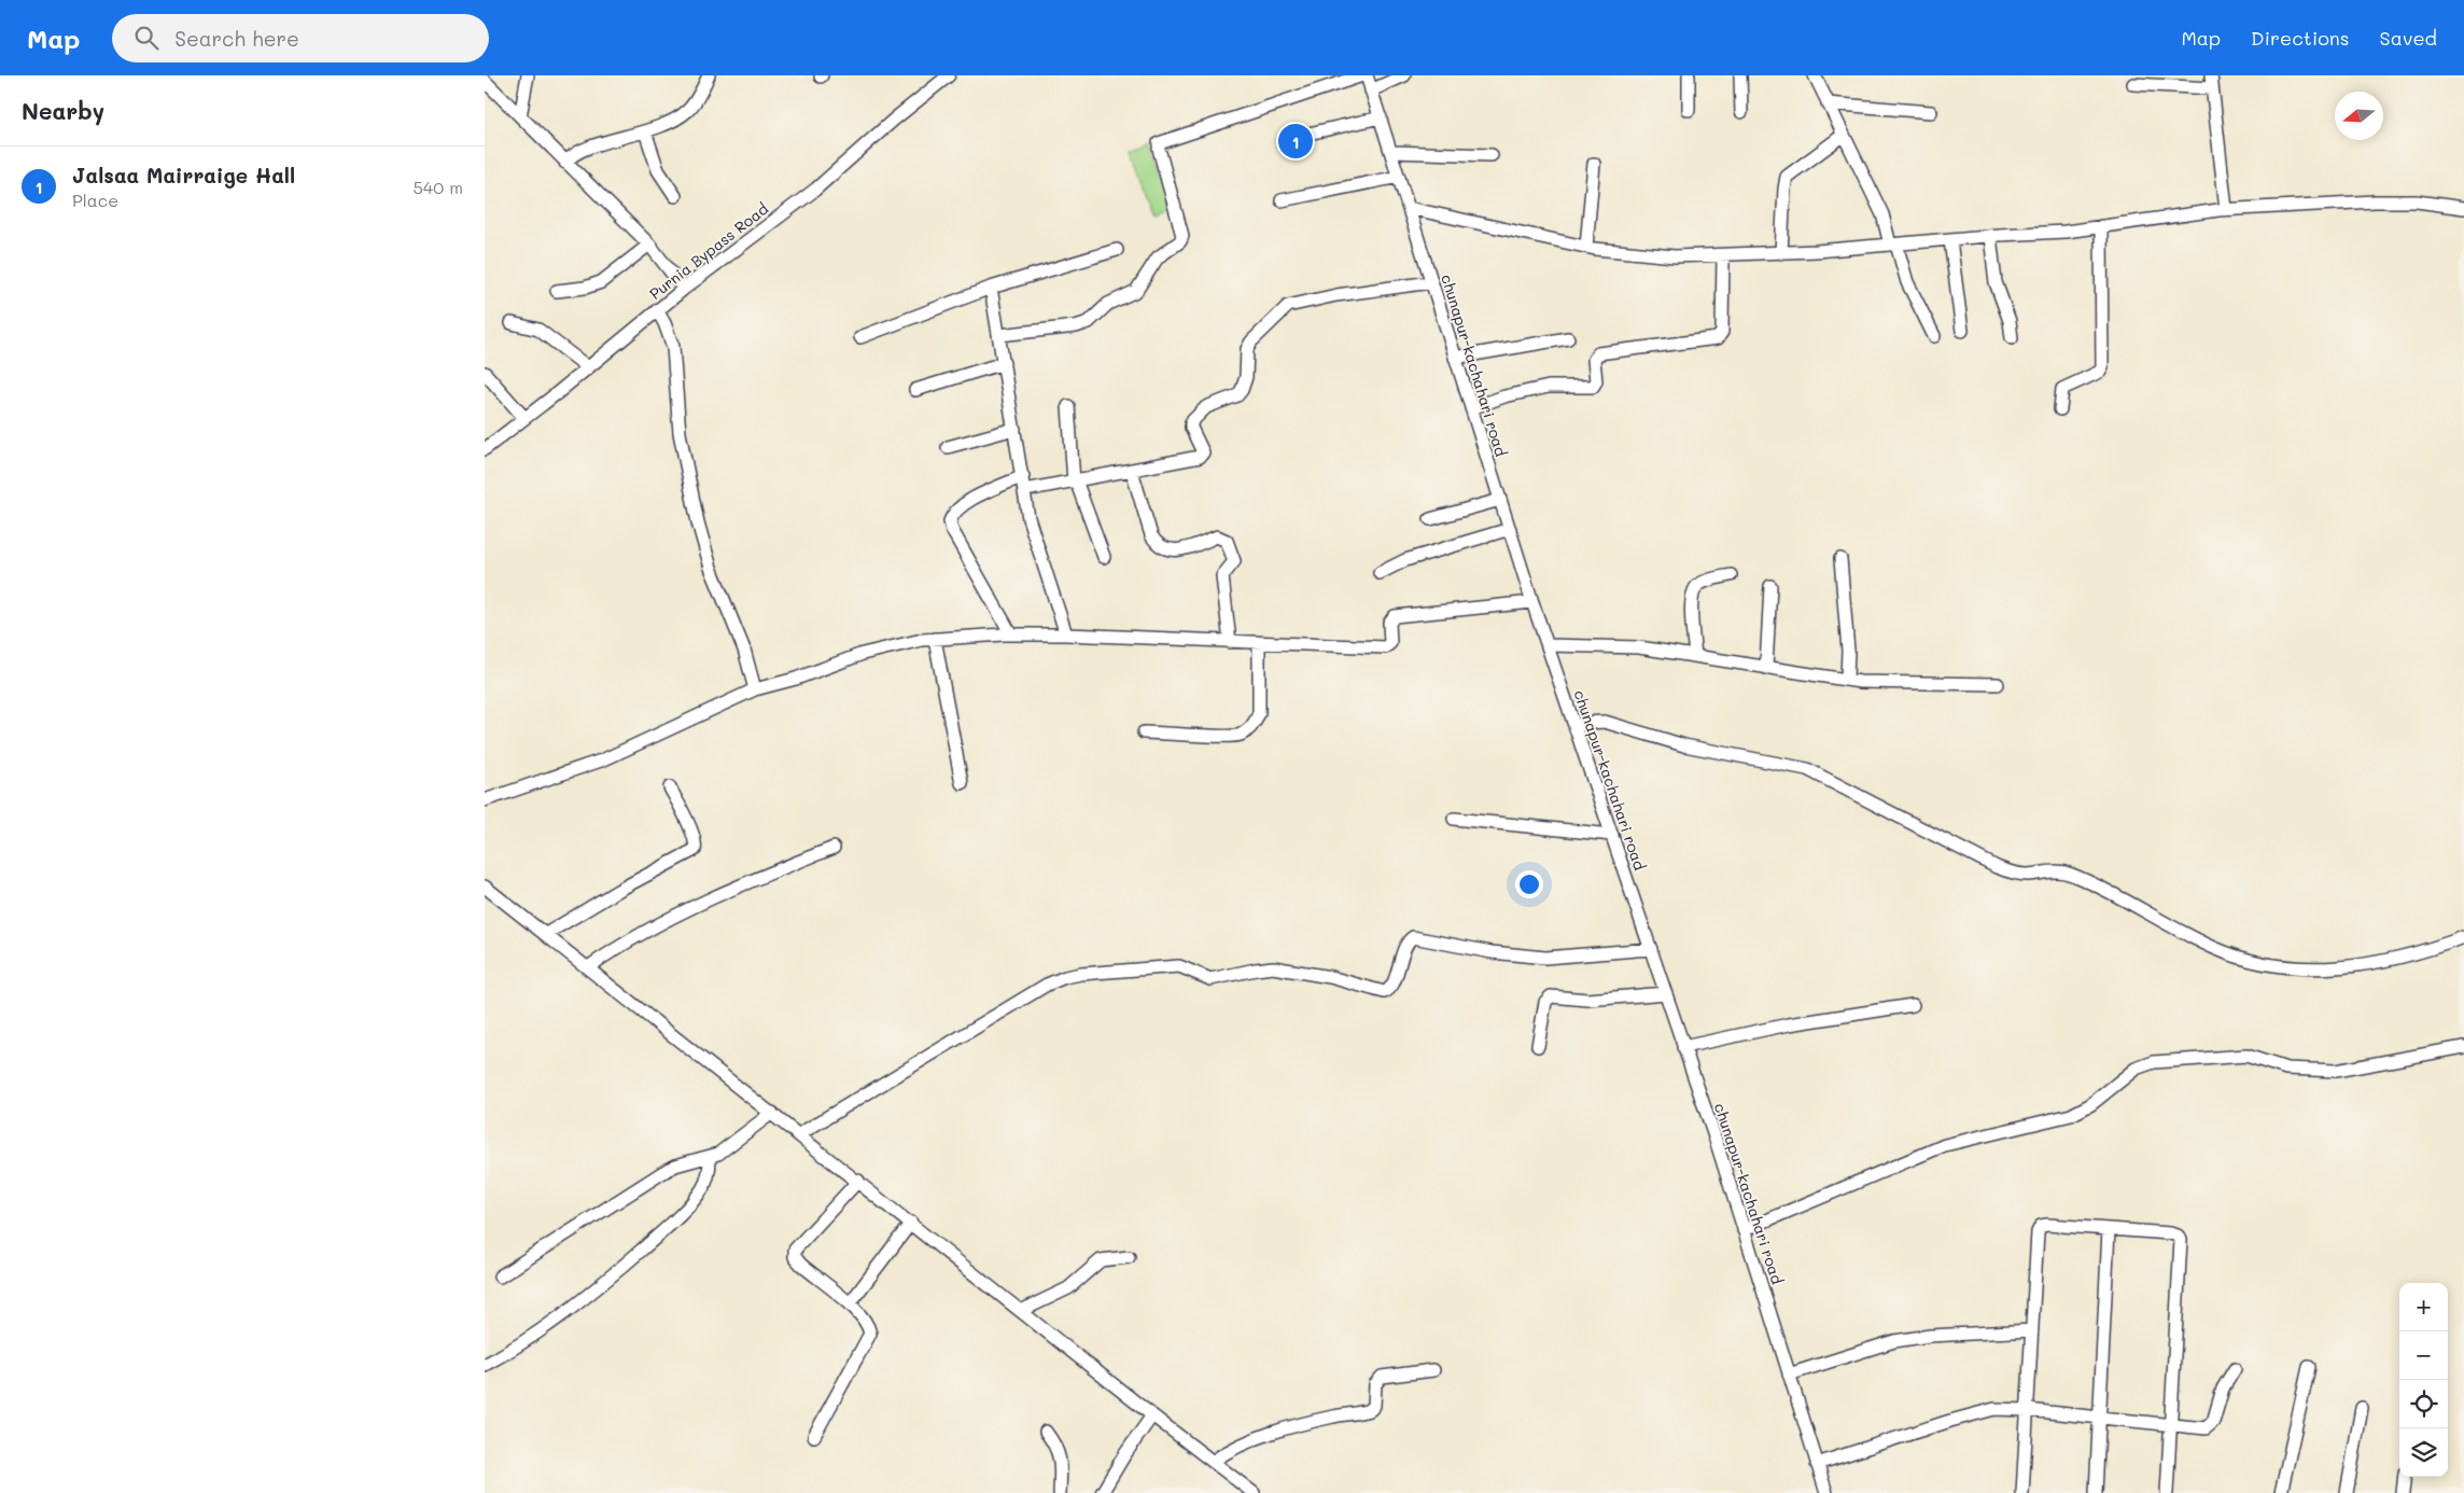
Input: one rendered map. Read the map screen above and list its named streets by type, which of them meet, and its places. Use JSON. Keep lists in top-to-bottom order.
{
  "streets": {
    "street": ["Purnia Bypass Road", "chunapur-kachahari road"]
  },
  "north": "left",
  "page": {
    "header": "Map",
    "search": "Search here",
    "nav": ["Map", "Directions", "Saved"],
    "heading": "Nearby",
    "pins": "1",
    "list": [
      {
        "mark": "1",
        "name": "Jalsaa Mairraige Hall",
        "note": "Place",
        "value": "540 m"
      }
    ],
    "map_buttons": ["+", "−"]
  }
}
